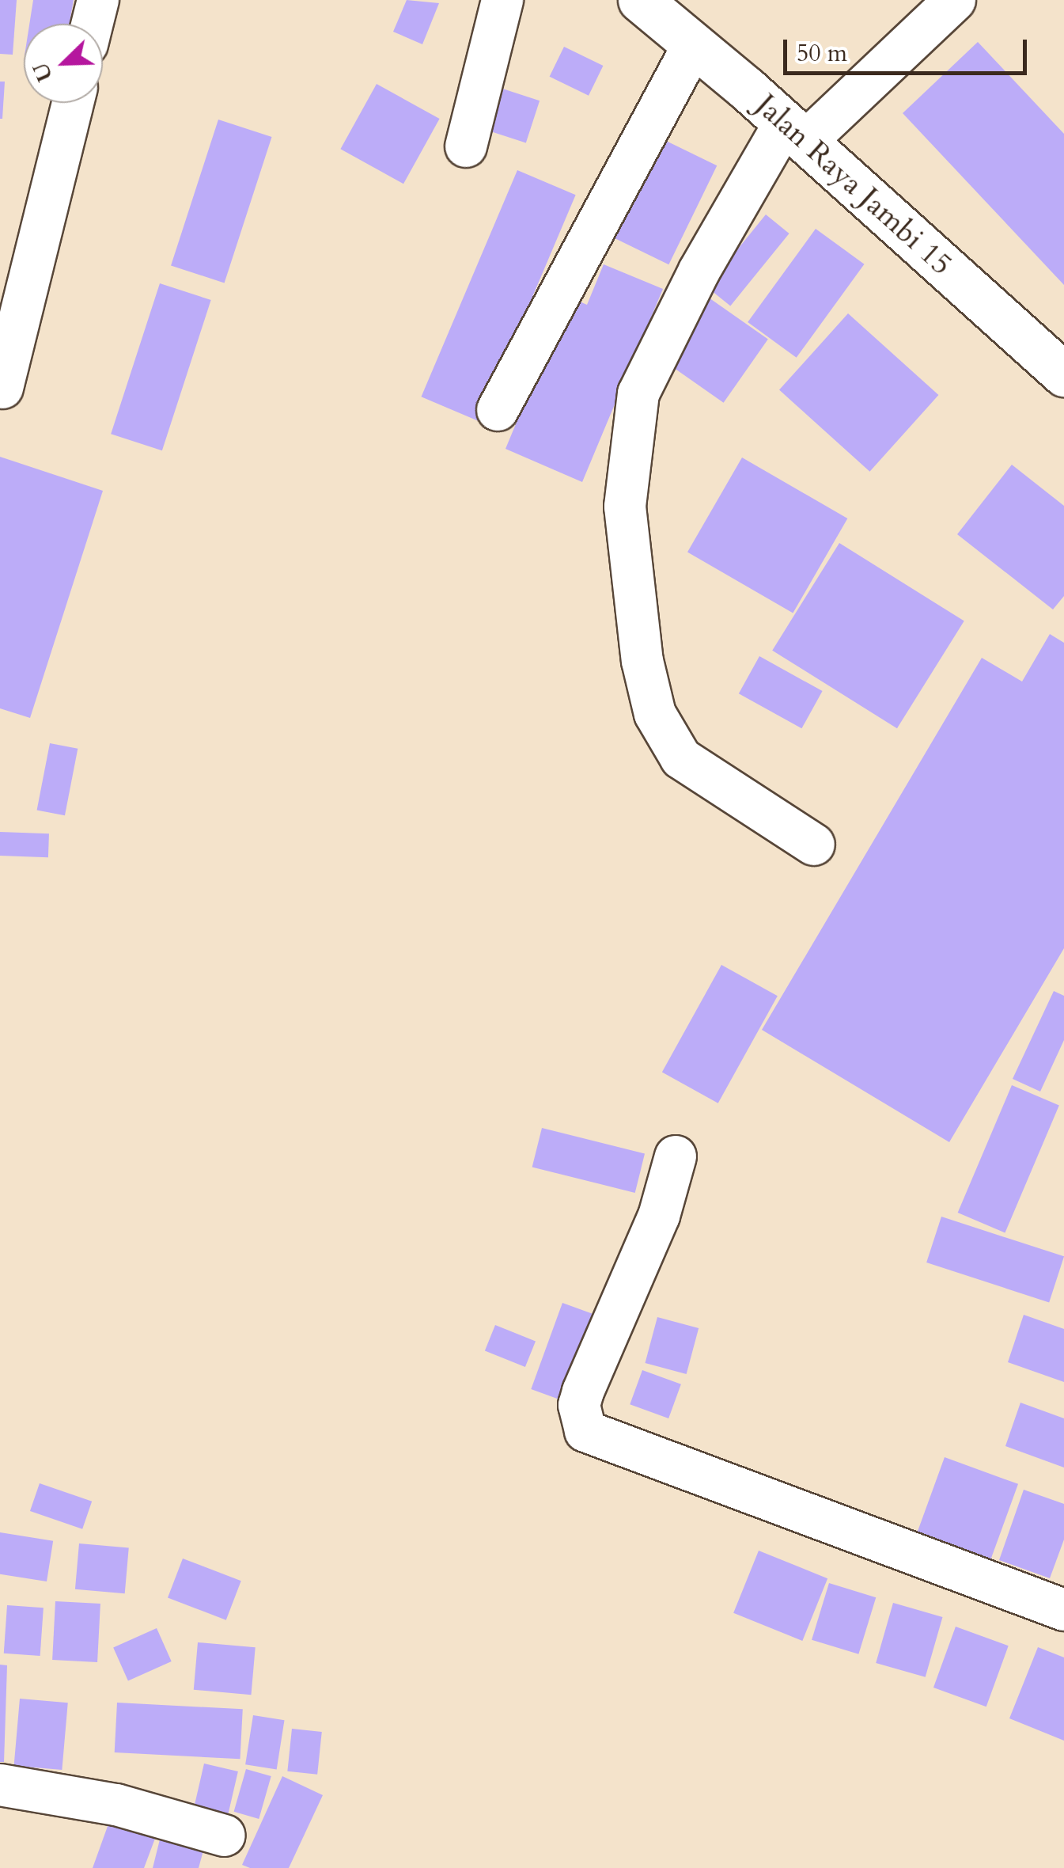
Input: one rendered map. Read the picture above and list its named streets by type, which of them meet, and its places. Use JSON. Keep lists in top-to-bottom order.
{
  "streets": {
    "highway": ["Jalan Raya Jambi 15"]
  },
  "scale_bar": "50 m",
  "north": "bottom left"
}
